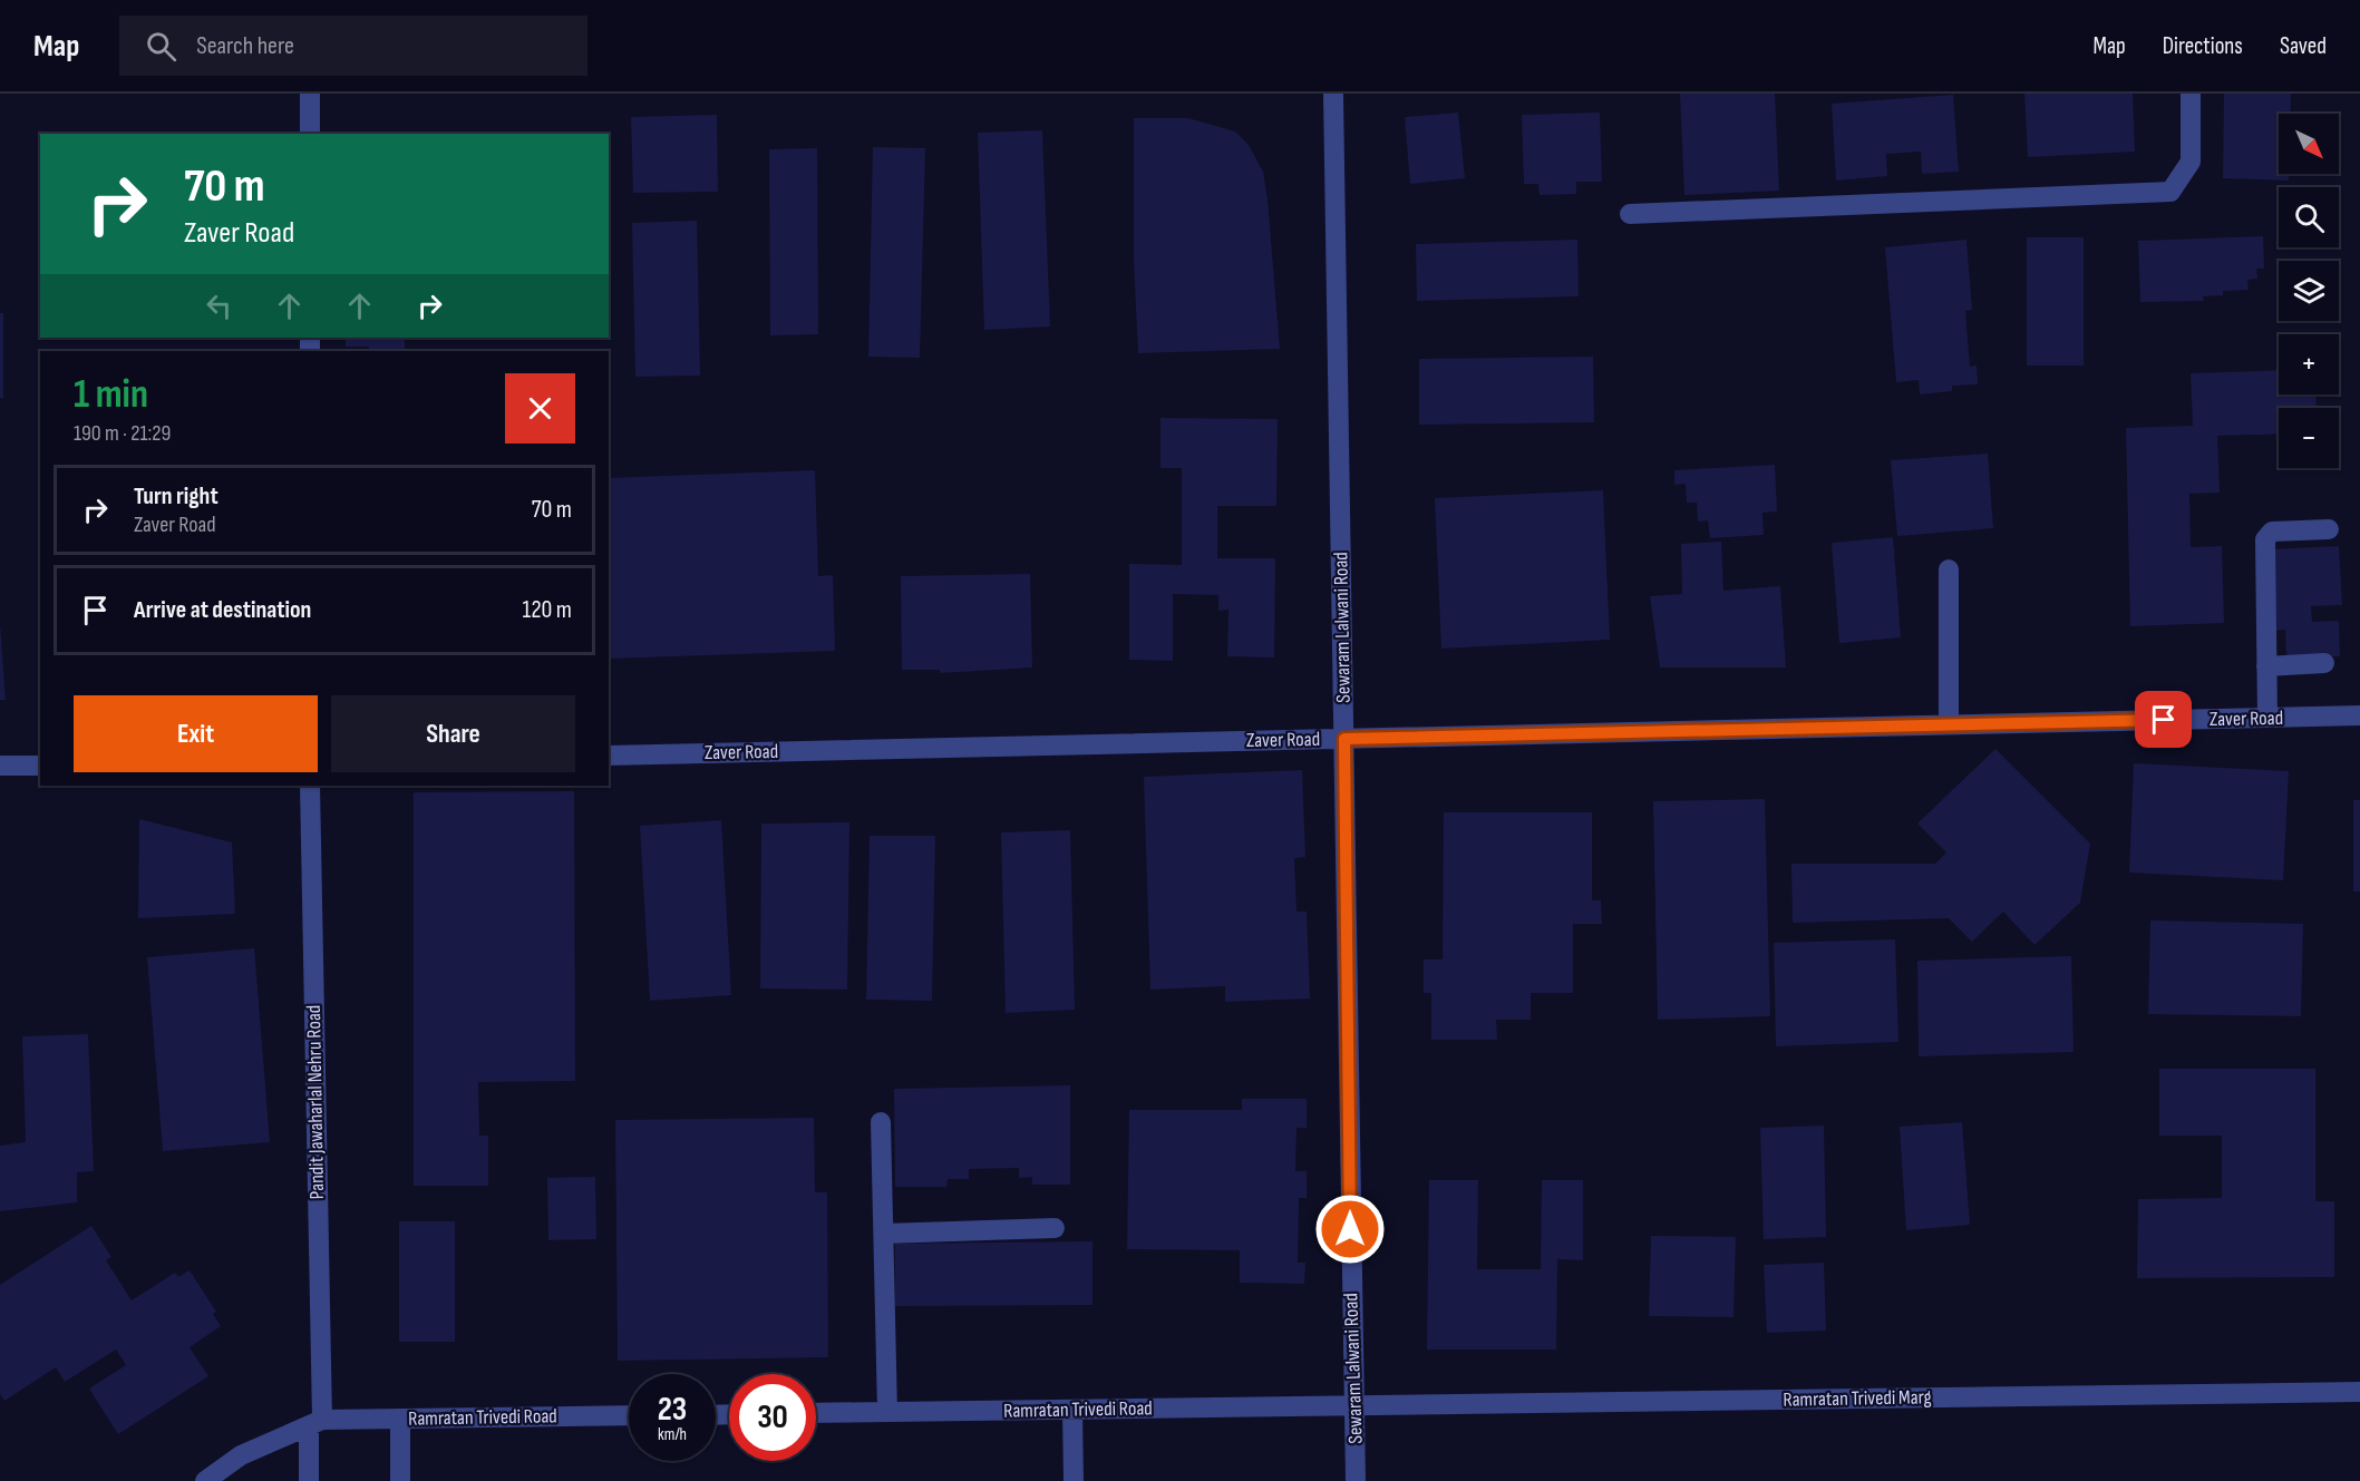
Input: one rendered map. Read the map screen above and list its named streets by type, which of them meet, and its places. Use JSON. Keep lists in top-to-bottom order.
{
  "streets": {
    "street": [
      "Sewaram Lalwani Road",
      "Zaver Road",
      "Pandit Jawaharlal Nehru Road",
      "Ramratan Trivedi Marg",
      "Ramratan Trivedi Road"
    ]
  },
  "crossings": [
    ["Sewaram Lalwani Road", "Zaver Road"],
    ["Sewaram Lalwani Road", "Ramratan Trivedi Marg"],
    ["Sewaram Lalwani Road", "Ramratan Trivedi Road"],
    ["Pandit Jawaharlal Nehru Road", "Ramratan Trivedi Road"],
    ["Ramratan Trivedi Marg", "Ramratan Trivedi Road"]
  ],
  "north": "bottom right",
  "page": {
    "header": "Map",
    "search": "Search here",
    "nav": ["Map", "Directions", "Saved"],
    "map_buttons": ["+", "−"],
    "turn": ["70 m", "Zaver Road"],
    "heading": ["1 min", "190 m · 21:29"],
    "list": [
      {
        "name": "Turn right",
        "note": "Zaver Road",
        "value": "70 m"
      },
      {
        "name": "Arrive at destination",
        "value": "120 m"
      }
    ],
    "buttons": ["Exit", "Share"],
    "speed": "23 km/h",
    "limit": "30"
  }
}
